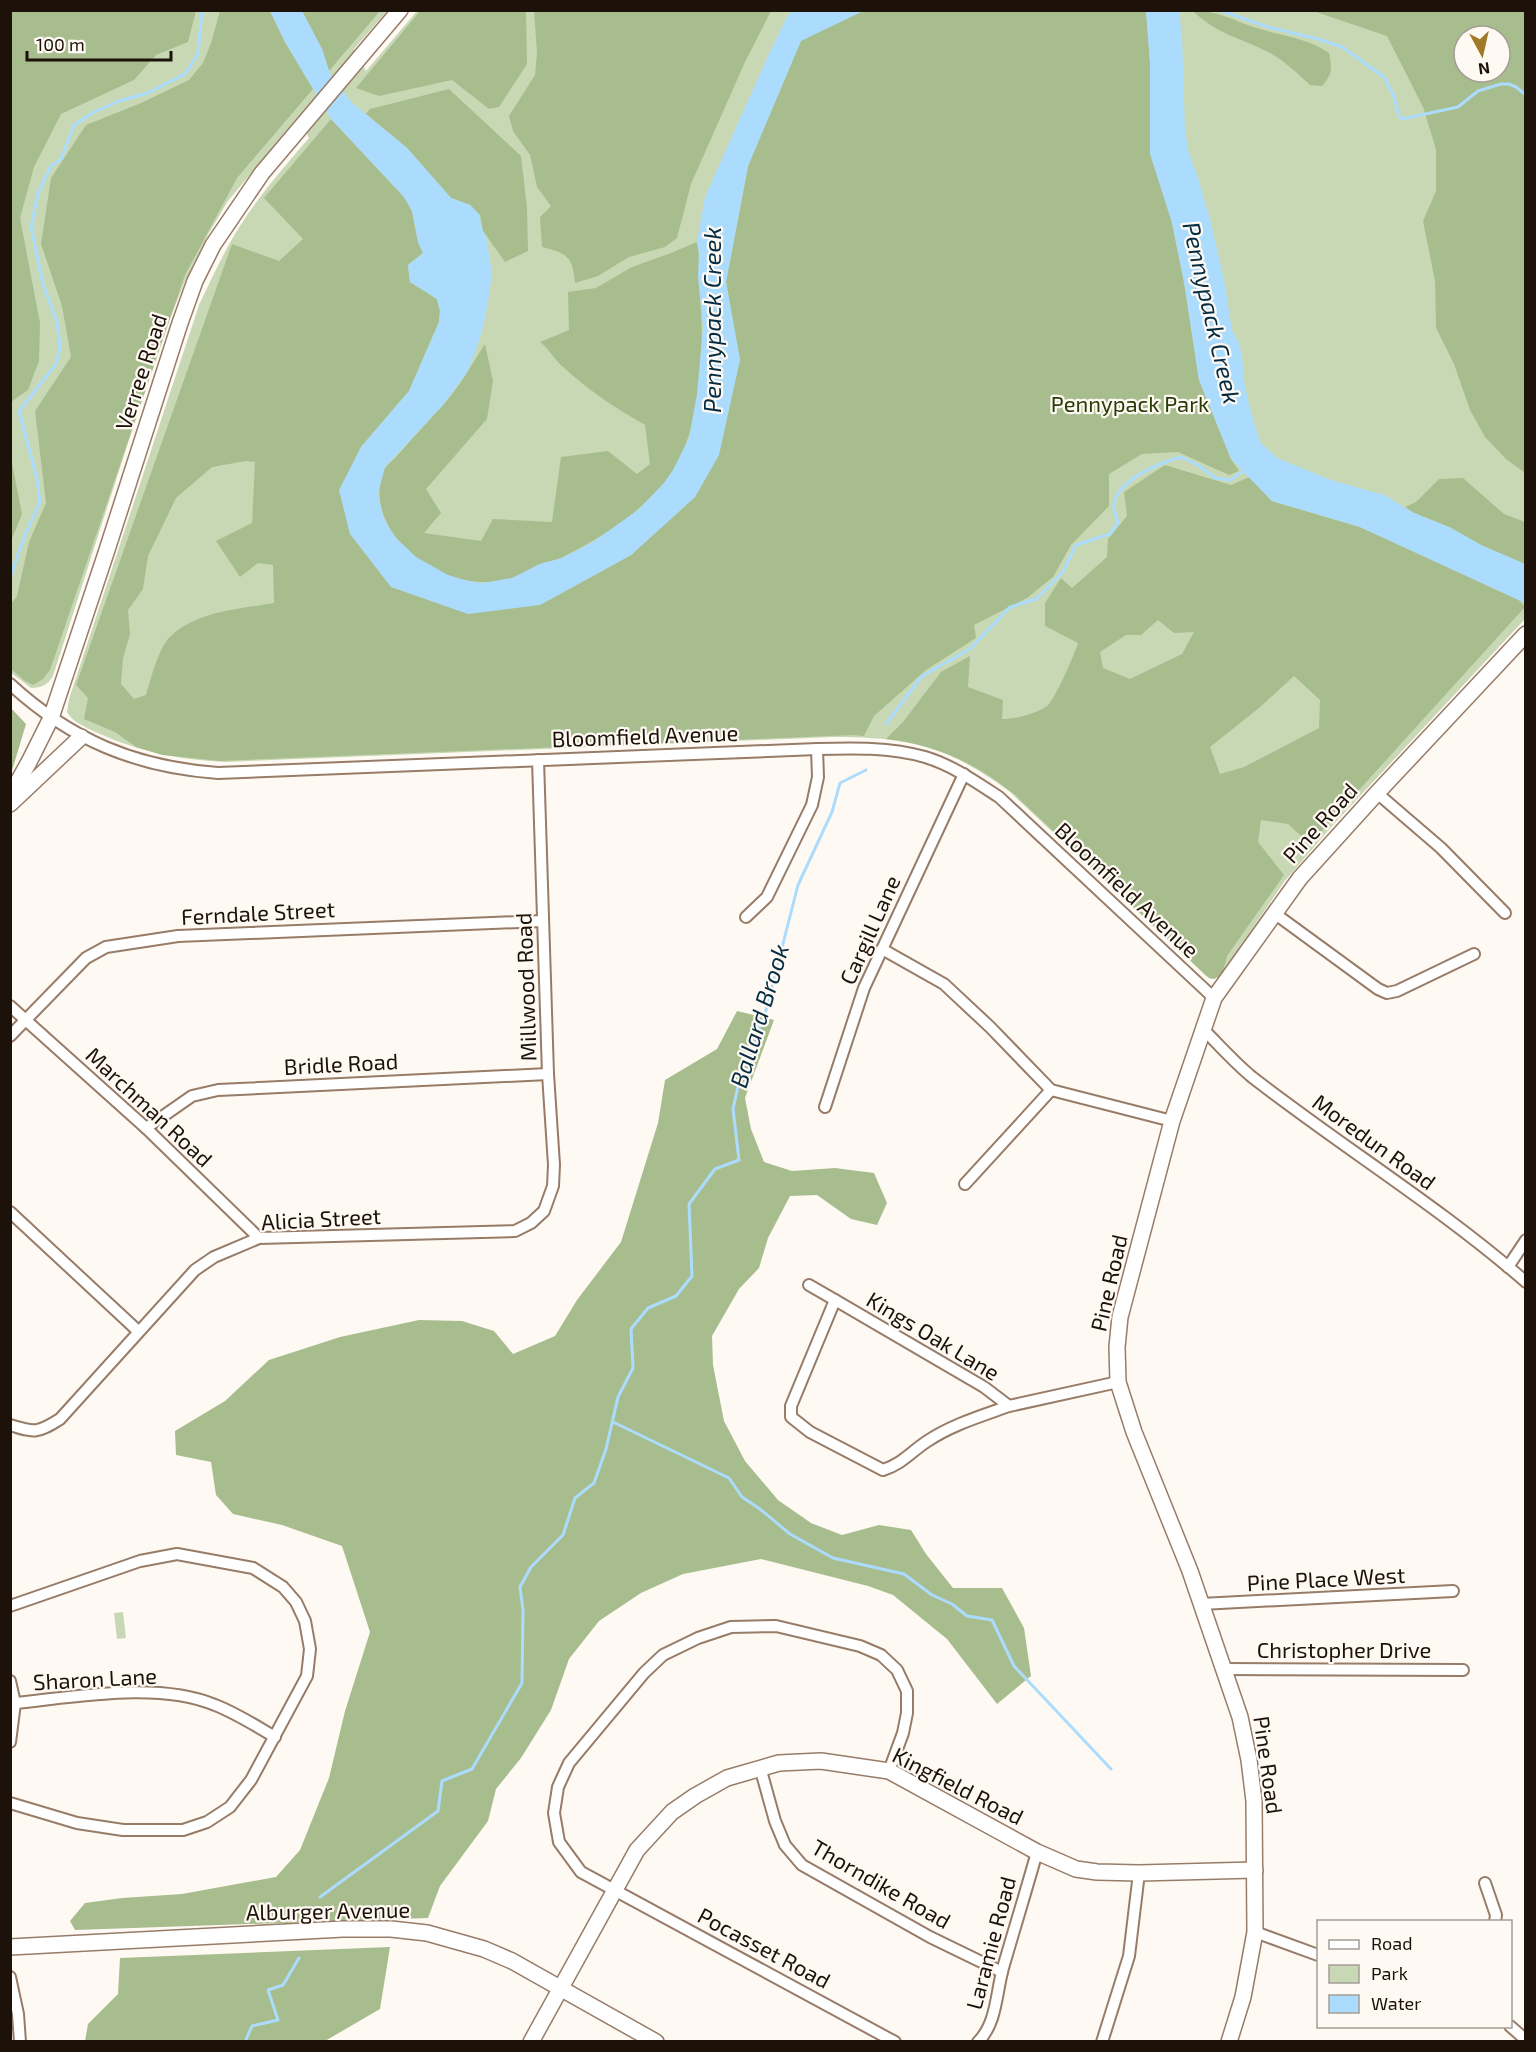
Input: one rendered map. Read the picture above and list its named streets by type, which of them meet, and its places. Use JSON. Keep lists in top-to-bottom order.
{
  "streets": {
    "street": [
      "Verree Road",
      "Bloomfield Avenue",
      "Pine Road",
      "Ferndale Street",
      "Cargill Lane",
      "Millwood Road",
      "Bridle Road",
      "Marchman Road",
      "Moredun Road",
      "Alicia Street",
      "Kings Oak Lane",
      "Pine Place West",
      "Christopher Drive",
      "Sharon Lane",
      "Kingfield Road",
      "Thorndike Road",
      "Alburger Avenue",
      "Laramie Road",
      "Pocasset Road"
    ]
  },
  "crossings": [
    ["Verree Road", "Bloomfield Avenue"],
    ["Bloomfield Avenue", "Pine Road"],
    ["Bloomfield Avenue", "Cargill Lane"],
    ["Bloomfield Avenue", "Millwood Road"],
    ["Pine Road", "Moredun Road"],
    ["Pine Road", "Kings Oak Lane"],
    ["Pine Road", "Pine Place West"],
    ["Pine Road", "Christopher Drive"],
    ["Pine Road", "Kingfield Road"],
    ["Ferndale Street", "Millwood Road"],
    ["Ferndale Street", "Marchman Road"],
    ["Millwood Road", "Bridle Road"],
    ["Millwood Road", "Alicia Street"],
    ["Bridle Road", "Marchman Road"],
    ["Marchman Road", "Alicia Street"],
    ["Kingfield Road", "Thorndike Road"],
    ["Kingfield Road", "Alburger Avenue"],
    ["Kingfield Road", "Laramie Road"],
    ["Kingfield Road", "Pocasset Road"],
    ["Thorndike Road", "Laramie Road"]
  ],
  "water": ["Pennypack Creek", "Ballard Brook"],
  "parks": ["Pennypack Park"],
  "legend": ["Road", "Park", "Water"],
  "scale_bar": "100 m",
  "north": "bottom"
}
